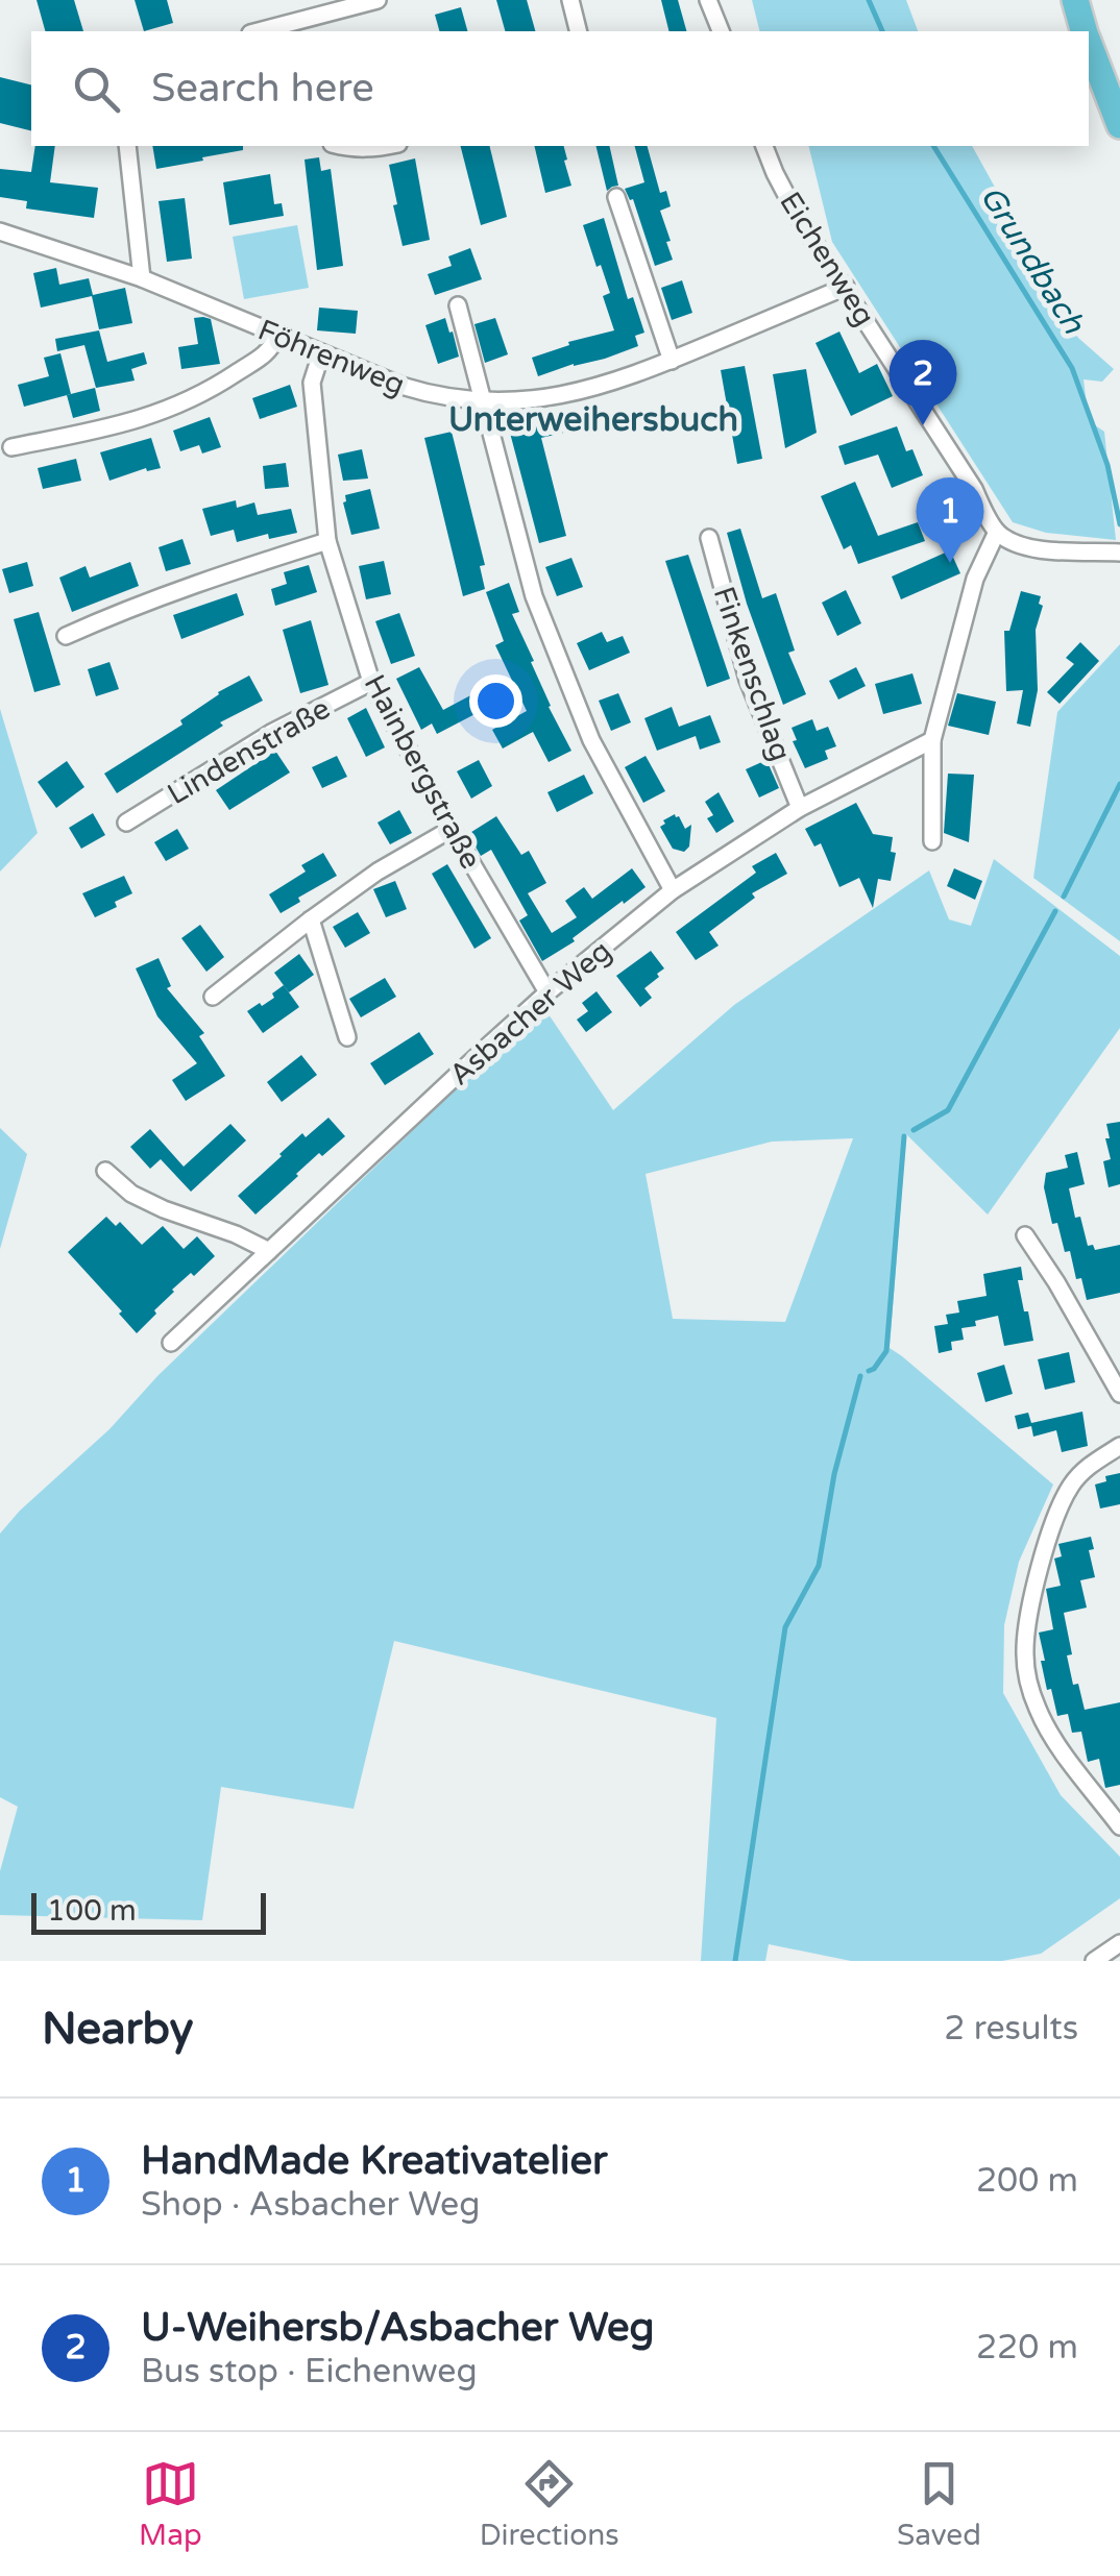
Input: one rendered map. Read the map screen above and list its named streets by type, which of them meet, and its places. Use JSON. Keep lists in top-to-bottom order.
{
  "streets": {
    "street": [
      "Eichenweg",
      "Föhrenweg",
      "Finkenschlag",
      "Lindenstraße",
      "Hainbergstraße",
      "Asbacher Weg"
    ]
  },
  "crossings": [
    ["Eichenweg", "Föhrenweg"],
    ["Föhrenweg", "Hainbergstraße"],
    ["Finkenschlag", "Asbacher Weg"],
    ["Lindenstraße", "Hainbergstraße"],
    ["Hainbergstraße", "Asbacher Weg"]
  ],
  "districts": ["Unterweihersbuch"],
  "water": ["Grundbach"],
  "scale_bar": "100 m",
  "page": {
    "search": "Search here",
    "pins": ["2", "1"],
    "scale": "100 m",
    "heading": ["Nearby", "2 results"],
    "list": [
      {
        "mark": "1",
        "name": "HandMade Kreativatelier",
        "note": "Shop · Asbacher Weg",
        "value": "200 m"
      },
      {
        "mark": "2",
        "name": "U-Weihersb/Asbacher Weg",
        "note": "Bus stop · Eichenweg",
        "value": "220 m"
      }
    ],
    "nav": ["Map", "Directions", "Saved"]
  }
}
